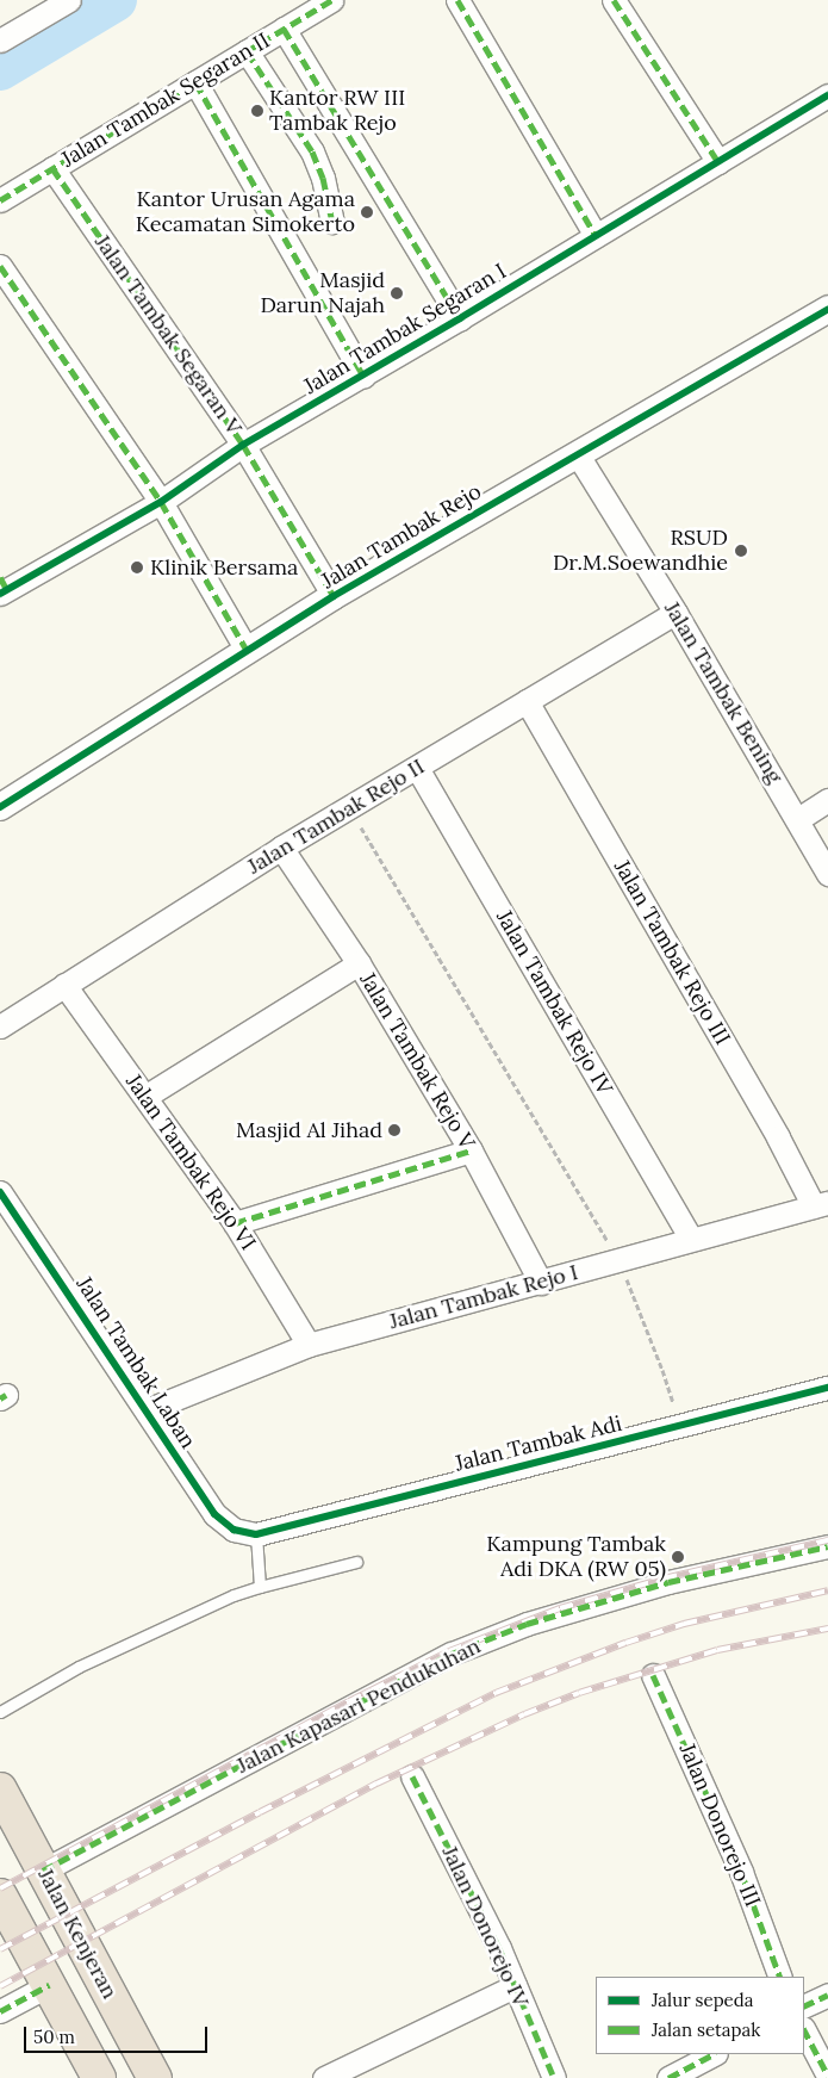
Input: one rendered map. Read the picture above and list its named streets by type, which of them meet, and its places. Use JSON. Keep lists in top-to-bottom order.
{
  "streets": {
    "highway": ["Jalan Kenjeran"],
    "street": [
      "Jalan Tambak Segaran II",
      "Jalan Tambak Segaran I",
      "Jalan Tambak Segaran V",
      "Jalan Tambak Rejo",
      "Jalan Tambak Bening",
      "Jalan Tambak Rejo II",
      "Jalan Tambak Rejo III",
      "Jalan Tambak Rejo IV",
      "Jalan Tambak Rejo V",
      "Jalan Tambak Rejo VI",
      "Jalan Tambak Rejo I",
      "Jalan Tambak Laban",
      "Jalan Tambak Adi",
      "Jalan Kapasari Pendukuhan",
      "Jalan Donorejo III",
      "Jalan Donorejo IV"
    ]
  },
  "crossings": [
    ["Jalan Tambak Segaran II", "Jalan Tambak Segaran V"],
    ["Jalan Tambak Segaran I", "Jalan Tambak Segaran V"],
    ["Jalan Tambak Segaran V", "Jalan Tambak Rejo"],
    ["Jalan Tambak Rejo", "Jalan Tambak Bening"],
    ["Jalan Tambak Bening", "Jalan Tambak Rejo II"],
    ["Jalan Tambak Rejo II", "Jalan Tambak Rejo III"],
    ["Jalan Tambak Rejo II", "Jalan Tambak Rejo IV"],
    ["Jalan Tambak Rejo II", "Jalan Tambak Rejo V"],
    ["Jalan Tambak Rejo II", "Jalan Tambak Rejo VI"],
    ["Jalan Tambak Rejo III", "Jalan Tambak Rejo I"],
    ["Jalan Tambak Rejo IV", "Jalan Tambak Rejo I"],
    ["Jalan Tambak Rejo V", "Jalan Tambak Rejo I"],
    ["Jalan Tambak Rejo VI", "Jalan Tambak Rejo I"],
    ["Jalan Tambak Rejo I", "Jalan Tambak Laban"],
    ["Jalan Tambak Laban", "Jalan Tambak Adi"],
    ["Jalan Kapasari Pendukuhan", "Jalan Kenjeran"]
  ],
  "places": [
    "Kantor RW III Tambak Rejo",
    "Kantor Urusan Agama Kecamatan Simokerto",
    "Masjid Darun Najah",
    "RSUD Dr.M.Soewandhie",
    "Klinik Bersama",
    "Masjid Al Jihad",
    "Kampung Tambak Adi DKA (RW 05)"
  ],
  "legend": ["Jalur sepeda", "Jalan setapak"],
  "scale_bar": "50 m"
}
